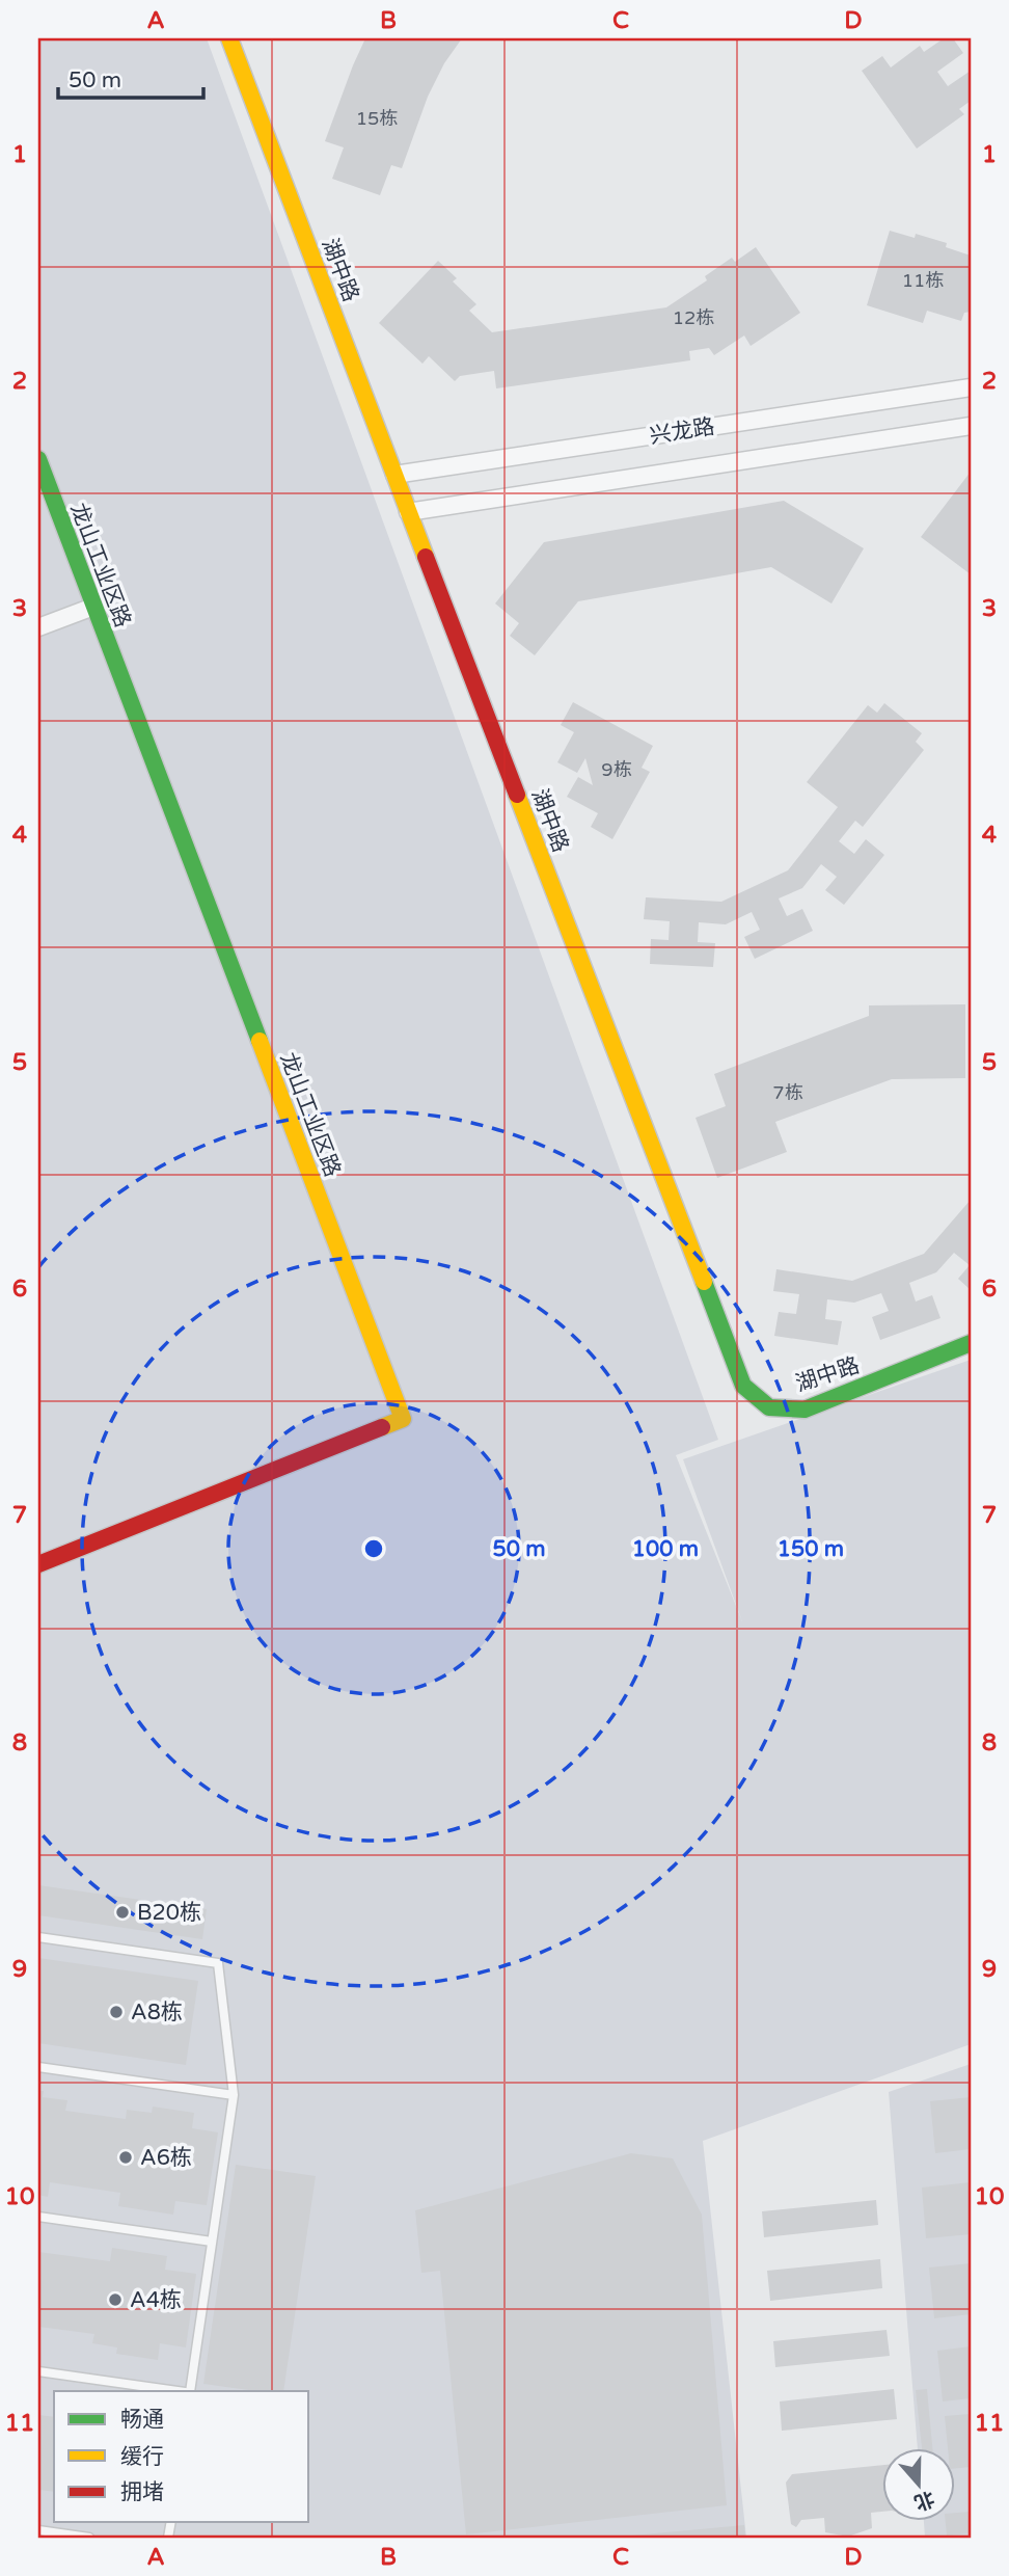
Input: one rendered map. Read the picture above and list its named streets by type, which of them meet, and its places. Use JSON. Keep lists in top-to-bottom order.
{
  "streets": {
    "street": ["湖中路", "兴龙路", "龙山工业区路"]
  },
  "crossings": [
    ["湖中路", "兴龙路"]
  ],
  "places": [
    "B20栋",
    "A8栋",
    "A6栋",
    "A4栋"
  ],
  "house_numbers": [
    "15栋",
    "11栋",
    "12栋",
    "9栋",
    "7栋"
  ],
  "legend": ["畅通", "缓行", "拥堵"],
  "scale_bar": "50 m",
  "north": "bottom",
  "grid": {
    "columns": [
      "A",
      "B",
      "C",
      "D"
    ],
    "rows": [
      "1",
      "2",
      "3",
      "4",
      "5",
      "6",
      "7",
      "8",
      "9",
      "10",
      "11"
    ]
  },
  "rings": ["50 m", "100 m", "150 m"]
}
